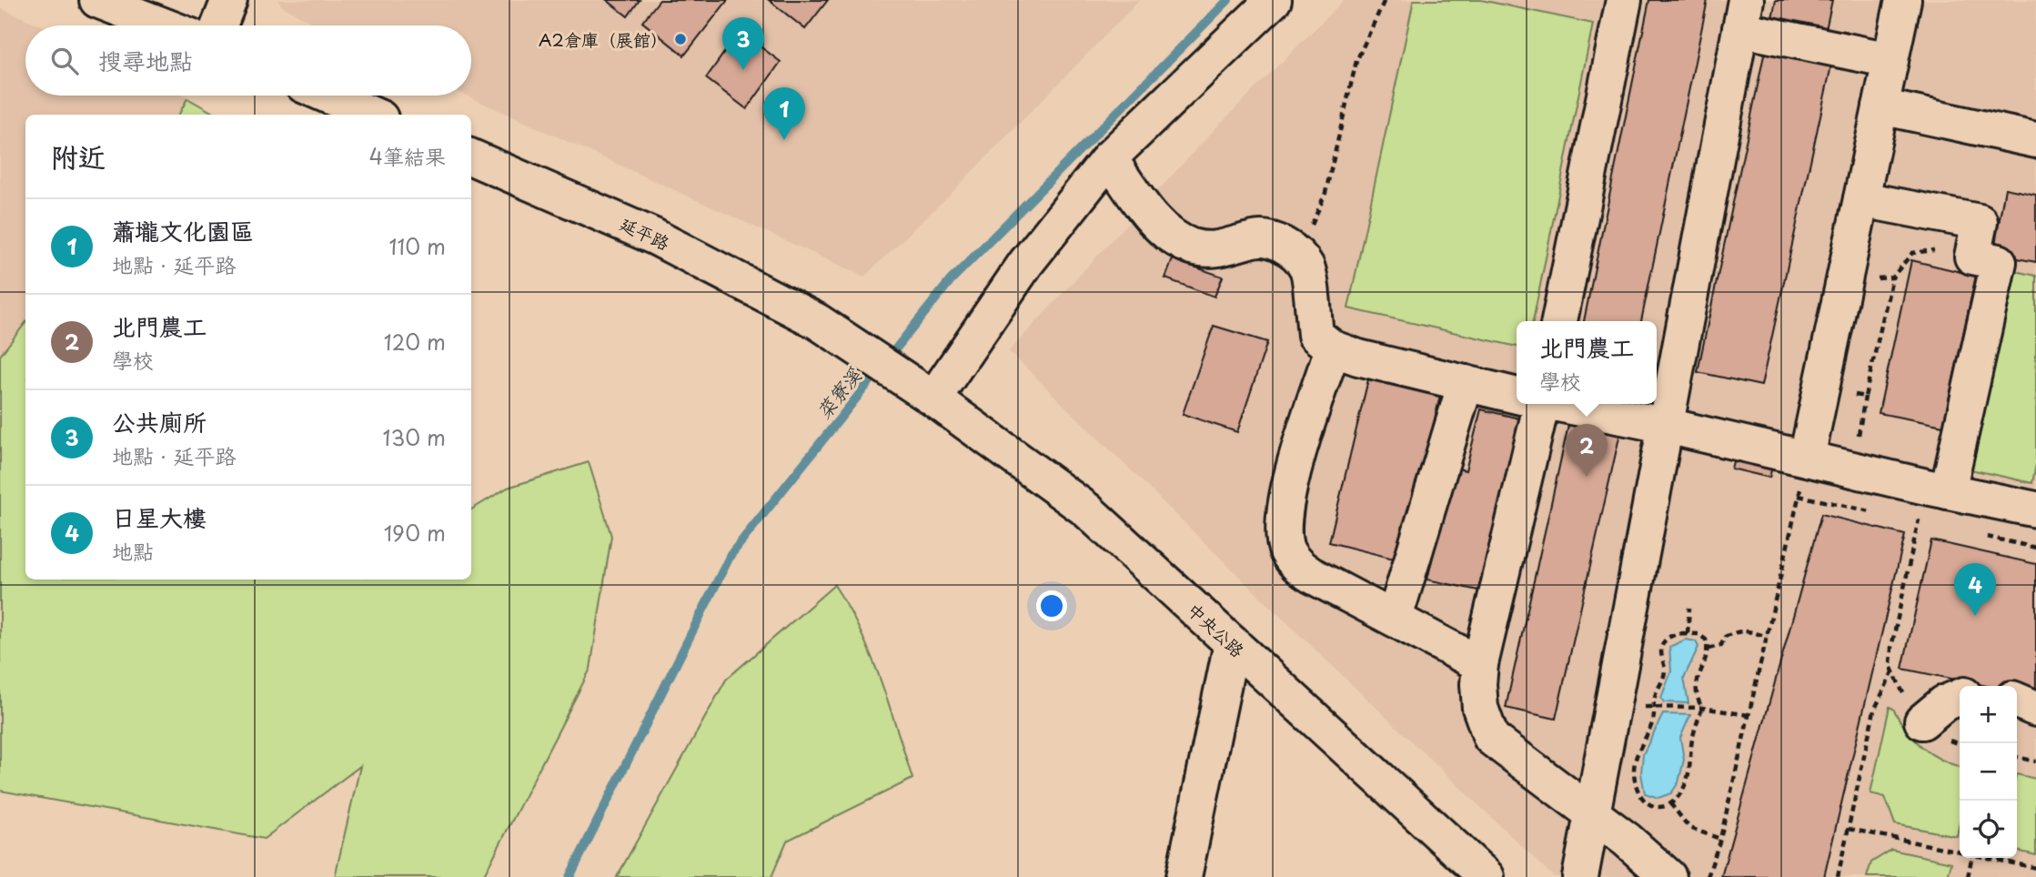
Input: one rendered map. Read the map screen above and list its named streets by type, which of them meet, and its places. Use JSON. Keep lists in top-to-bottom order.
{
  "streets": {
    "main road": ["延平路", "中央公路"]
  },
  "crossings": [
    ["延平路", "中央公路"]
  ],
  "water": ["菜寮溪"],
  "places": ["A2倉庫（展館）"],
  "page": {
    "pins": [
      "3",
      "1",
      "2",
      "4"
    ],
    "search": "搜尋地點",
    "heading": ["附近", "4筆結果"],
    "list": [
      {
        "mark": "1",
        "name": "蕭壠文化園區",
        "note": "地點 · 延平路",
        "value": "110 m"
      },
      {
        "mark": "2",
        "name": "北門農工",
        "note": "學校",
        "value": "120 m"
      },
      {
        "mark": "3",
        "name": "公共廁所",
        "note": "地點 · 延平路",
        "value": "130 m"
      },
      {
        "mark": "4",
        "name": "日星大樓",
        "note": "地點",
        "value": "190 m"
      }
    ],
    "popup": ["北門農工", "學校"],
    "map_buttons": ["+", "−"]
  }
}
